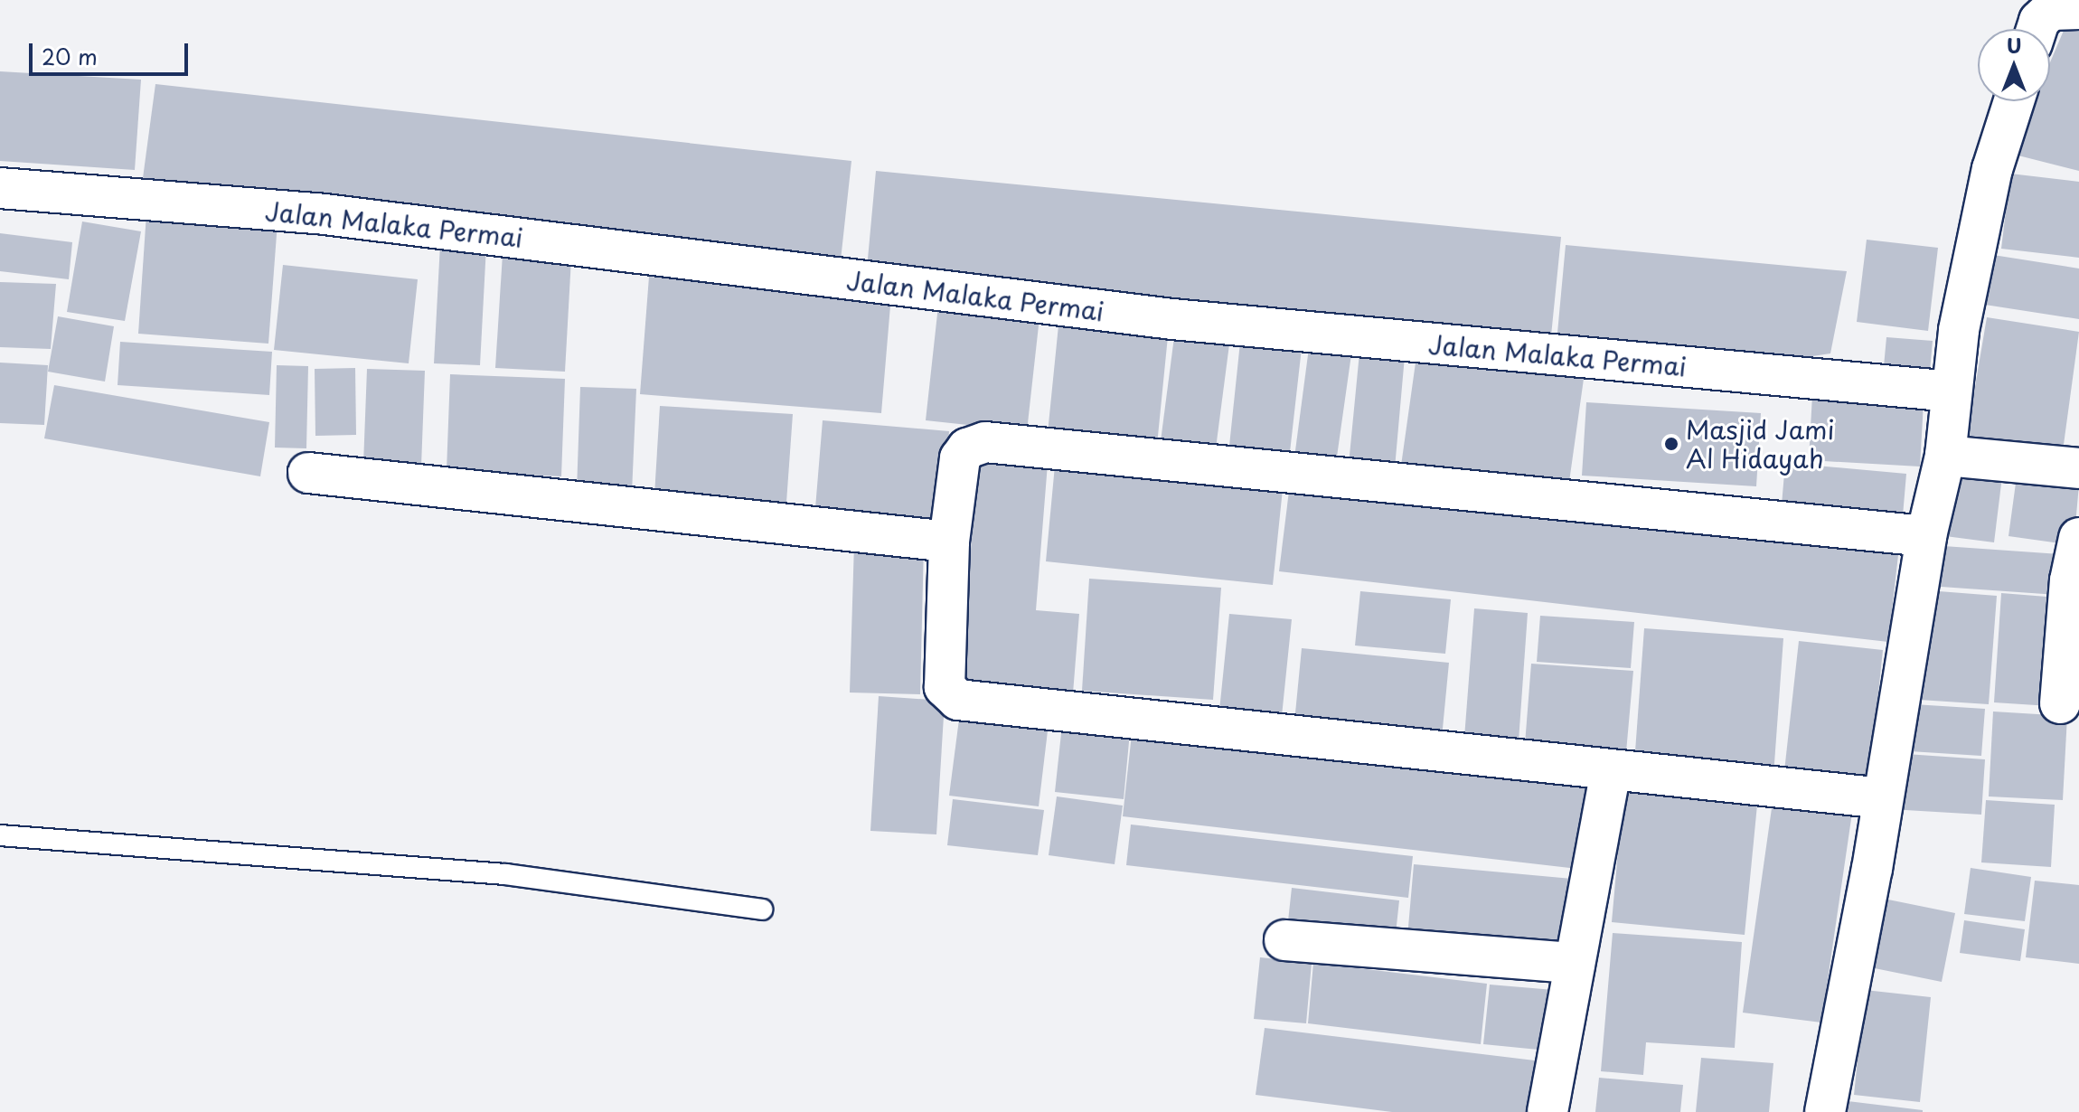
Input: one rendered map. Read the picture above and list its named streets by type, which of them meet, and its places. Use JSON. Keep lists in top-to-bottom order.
{
  "streets": {
    "street": ["Jalan Malaka Permai"]
  },
  "places": ["Masjid Jami Al Hidayah"],
  "scale_bar": "20 m",
  "north": "top"
}
